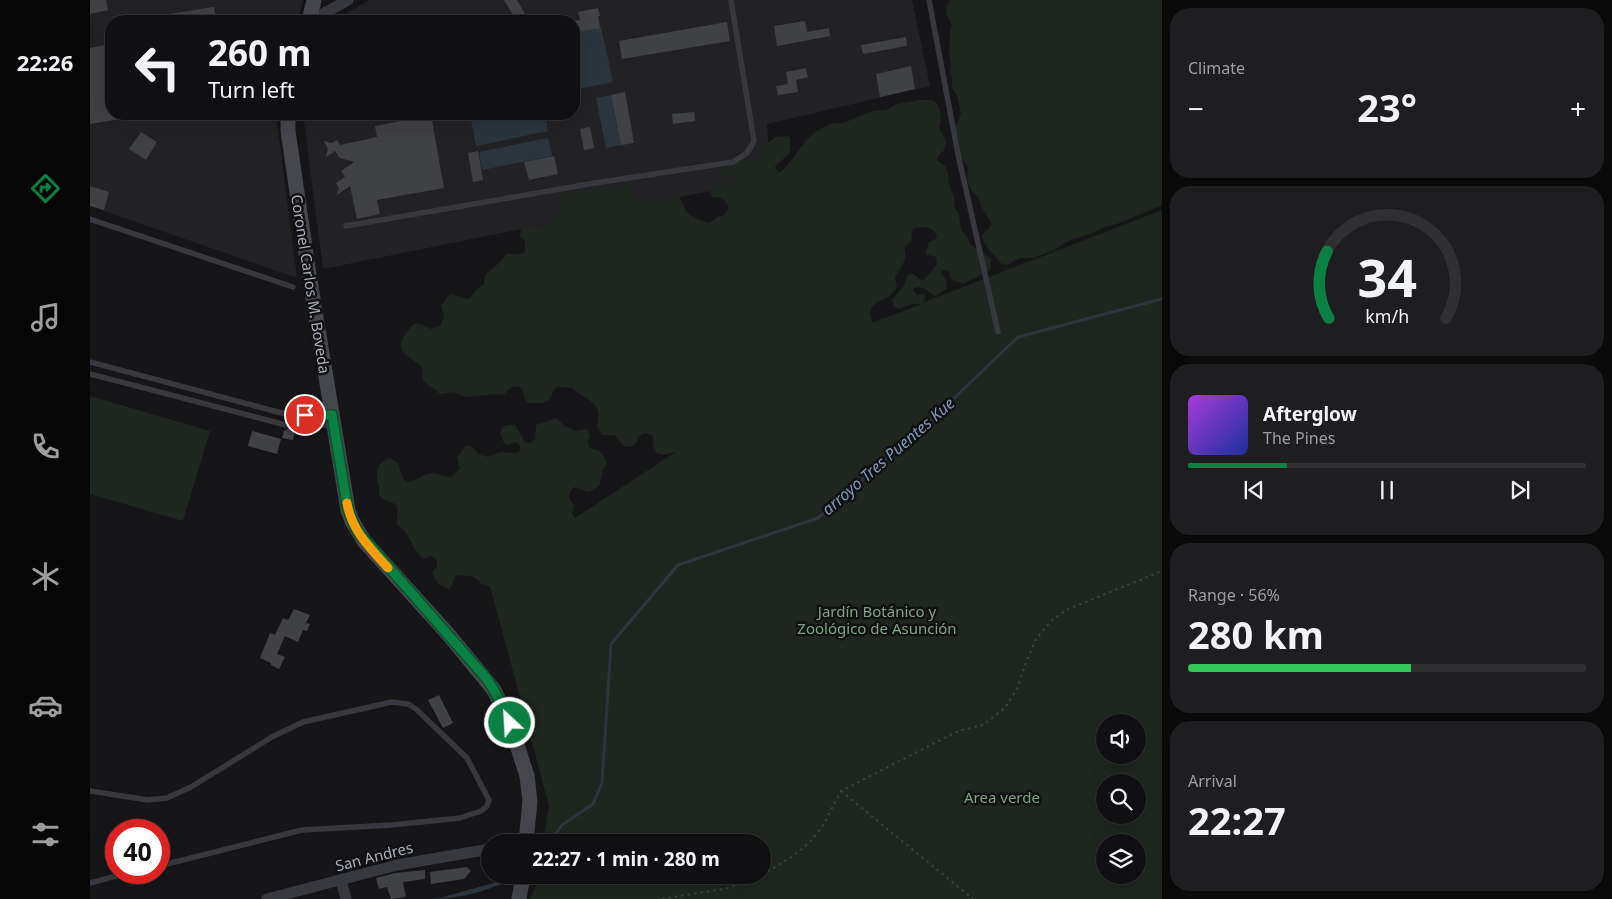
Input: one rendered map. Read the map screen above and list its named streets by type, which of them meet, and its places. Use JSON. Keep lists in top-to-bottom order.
{
  "streets": {
    "street": ["Coronel Carlos M. Boveda", "San Andres"]
  },
  "water": ["arroyo Tres Puentes Kue"],
  "parks": ["Jardín Botánico y Zoológico de Asunción", "Area verde"],
  "page": {
    "tabs": "22:26",
    "tile": [
      "Climate",
      ["Range · 56%", "280 km"],
      ["Arrival", "22:27"]
    ],
    "turn": ["260 m", "Turn left"],
    "heat": ["−", "23°", "+"],
    "song": ["Afterglow", "The Pines"],
    "limit": "40",
    "trip": "22:27 · 1 min · 280 m",
    "gauge": ["34", "km/h"]
  }
}
